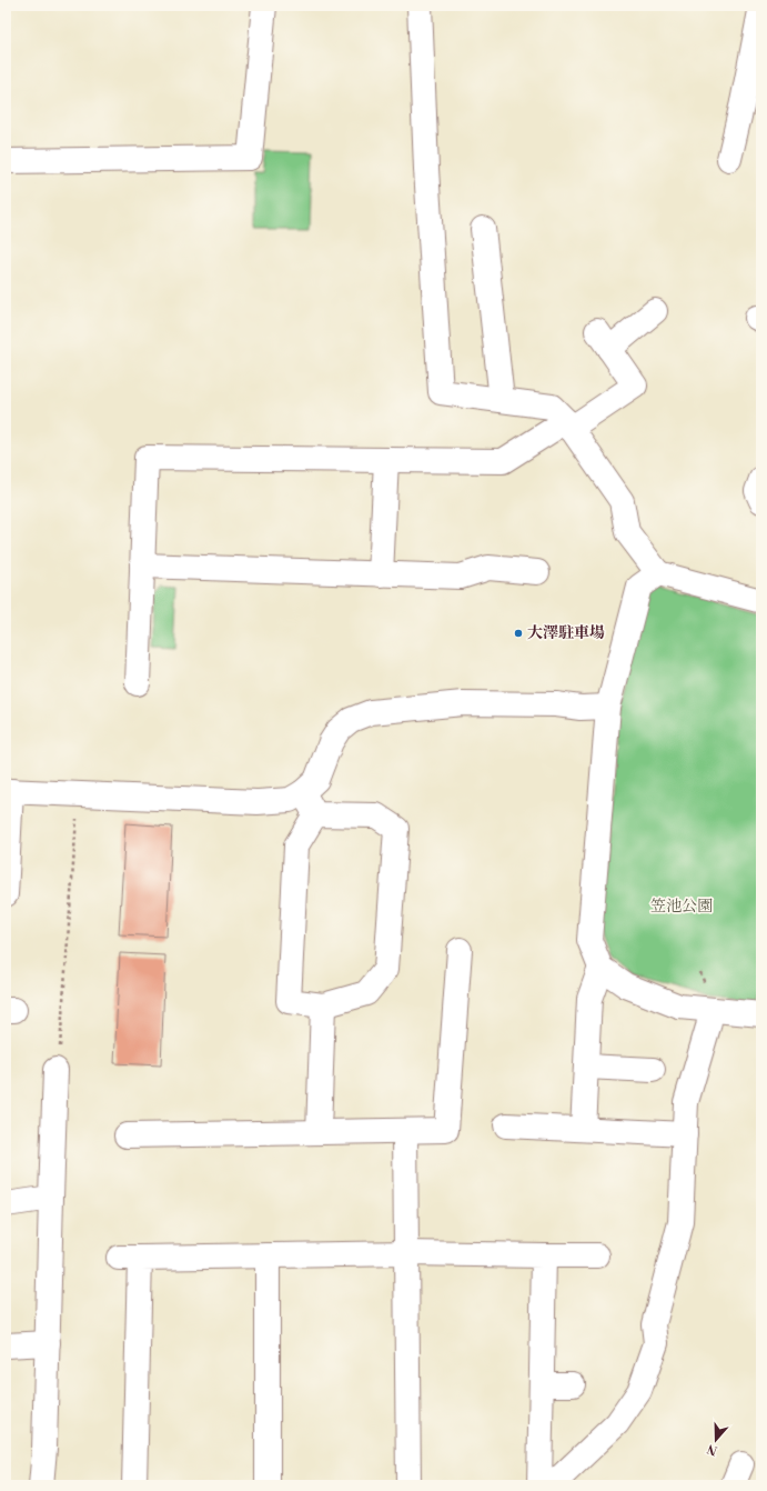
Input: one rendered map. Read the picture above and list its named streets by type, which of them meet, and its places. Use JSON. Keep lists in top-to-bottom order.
{
  "parks": ["笠池公園"],
  "places": ["大澤駐車場"],
  "north": "bottom"
}
